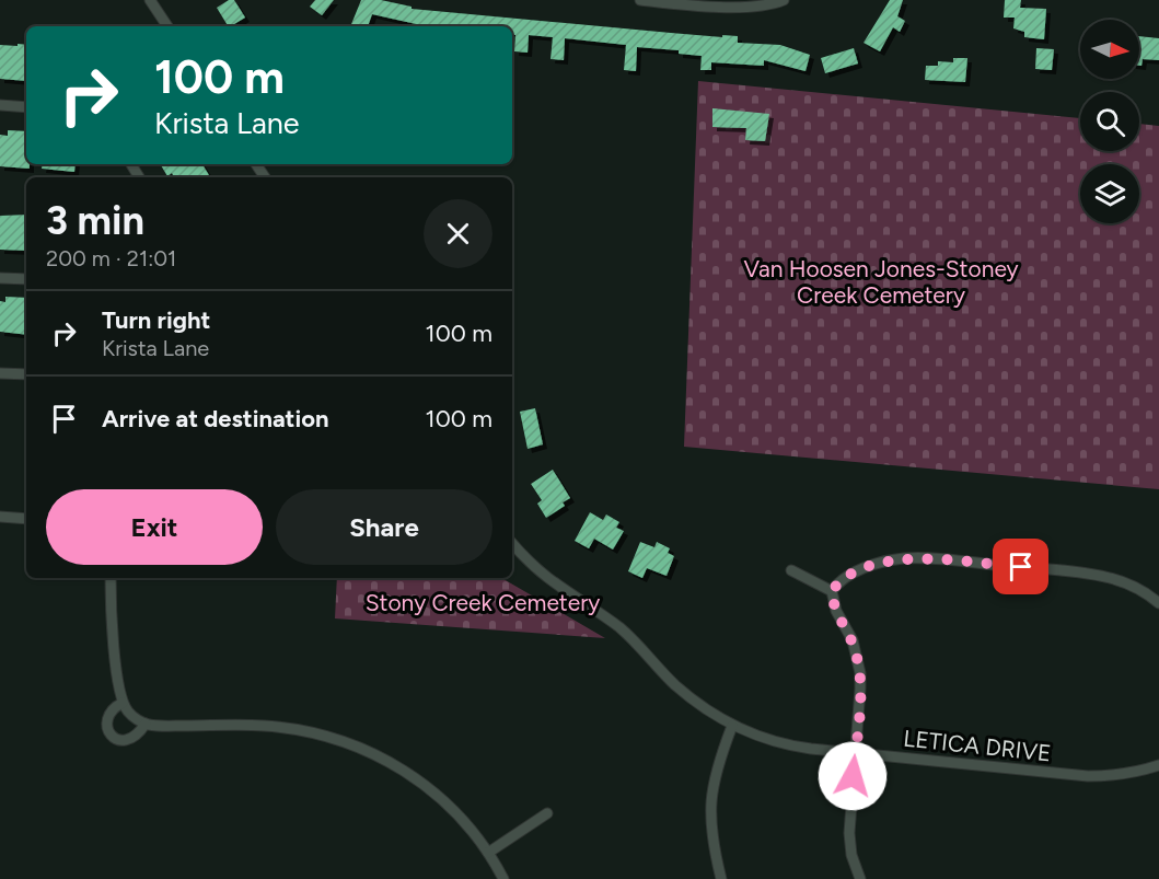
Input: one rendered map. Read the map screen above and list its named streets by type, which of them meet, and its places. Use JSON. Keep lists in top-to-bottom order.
{
  "streets": {
    "street": ["LETICA DRIVE"]
  },
  "parks": ["Van Hoosen Jones-Stoney Creek Cemetery", "Stony Creek Cemetery"],
  "north": "right",
  "page": {
    "turn": ["100 m", "Krista Lane"],
    "heading": ["3 min", "200 m · 21:01"],
    "list": [
      {
        "name": "Turn right",
        "note": "Krista Lane",
        "value": "100 m"
      },
      {
        "name": "Arrive at destination",
        "value": "100 m"
      }
    ],
    "buttons": ["Exit", "Share"]
  }
}
